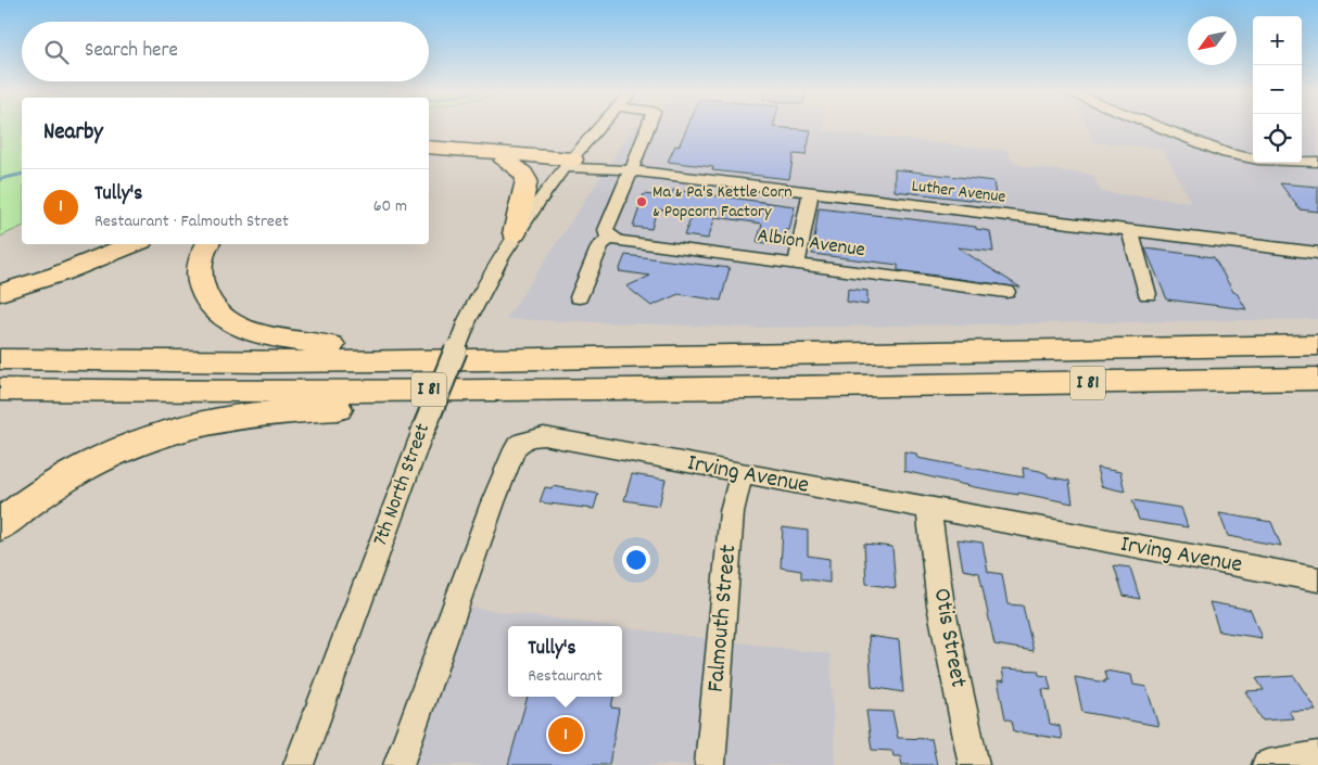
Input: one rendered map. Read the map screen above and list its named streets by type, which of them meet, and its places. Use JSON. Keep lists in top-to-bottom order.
{
  "streets": {
    "highway": ["I 81"],
    "street": [
      "Luther Avenue",
      "Albion Avenue",
      "Irving Avenue",
      "7th North Street",
      "Falmouth Street",
      "Otis Street"
    ]
  },
  "crossings": [
    ["Luther Avenue", "7th North Street"],
    ["Irving Avenue", "Falmouth Street"],
    ["Irving Avenue", "Otis Street"]
  ],
  "places": ["Ma & Pa's Kettle Corn & Popcorn Factory"],
  "north": "bottom left",
  "page": {
    "map_buttons": ["+", "−"],
    "search": "Search here",
    "heading": "Nearby",
    "list": [
      {
        "mark": "1",
        "name": "Tully's",
        "note": "Restaurant · Falmouth Street",
        "value": "60 m"
      }
    ],
    "popup": ["Tully's", "Restaurant"],
    "pins": "1"
  }
}
